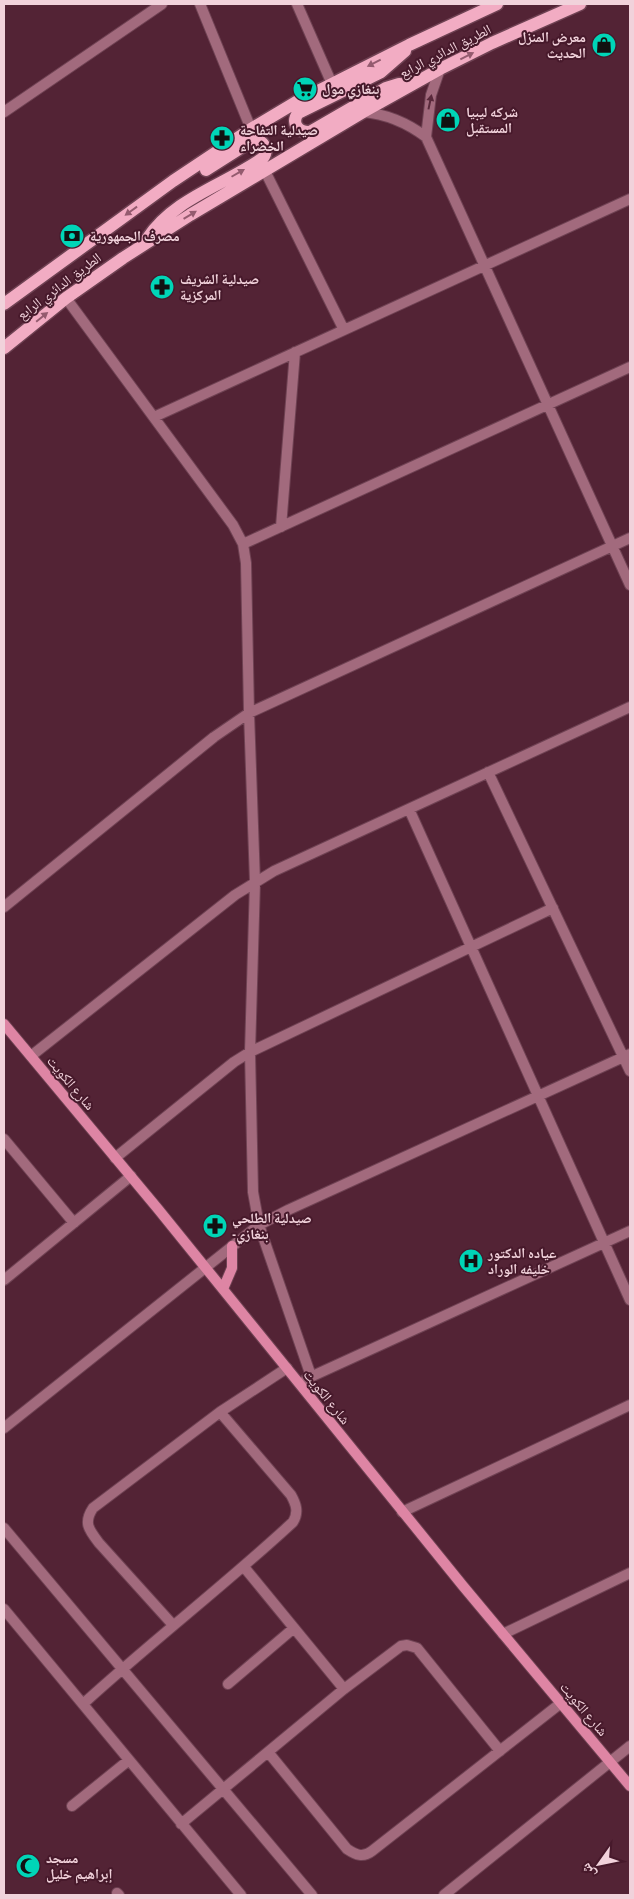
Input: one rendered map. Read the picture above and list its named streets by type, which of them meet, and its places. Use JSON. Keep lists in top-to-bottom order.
{
  "streets": {
    "main road": ["الطريق الدائري الرابع", "شارع الكويت"]
  },
  "places": {
    "shop": ["معرض المنزل الحديث", "شركه ليبيا المستقبل"],
    "supermarket": ["بنغازي مول"],
    "pharmacy": ["صيدلية التفاحة الخضراء", "صيدلية الشريف المركزية", "صيدلية الطلحي -بنغازي"],
    "bank": ["مصرف الجمهورية"],
    "hospital": ["عياده الدكتور خليفه الوراد"],
    "mosque": ["مسجد إبراهيم خليل"]
  },
  "north": "bottom left"
}
